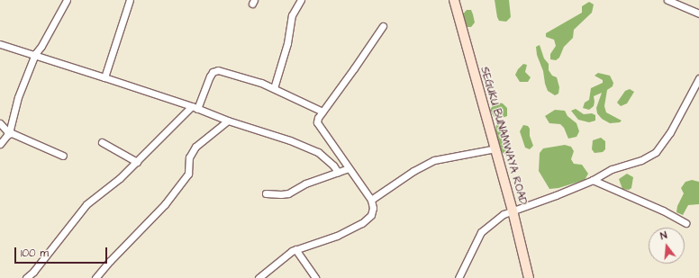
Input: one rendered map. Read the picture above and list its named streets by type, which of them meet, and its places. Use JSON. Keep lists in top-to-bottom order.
{
  "streets": {
    "main road": ["SEGUKU BUNAMWAYA ROAD"]
  },
  "scale_bar": "100 m",
  "north": "top"
}
